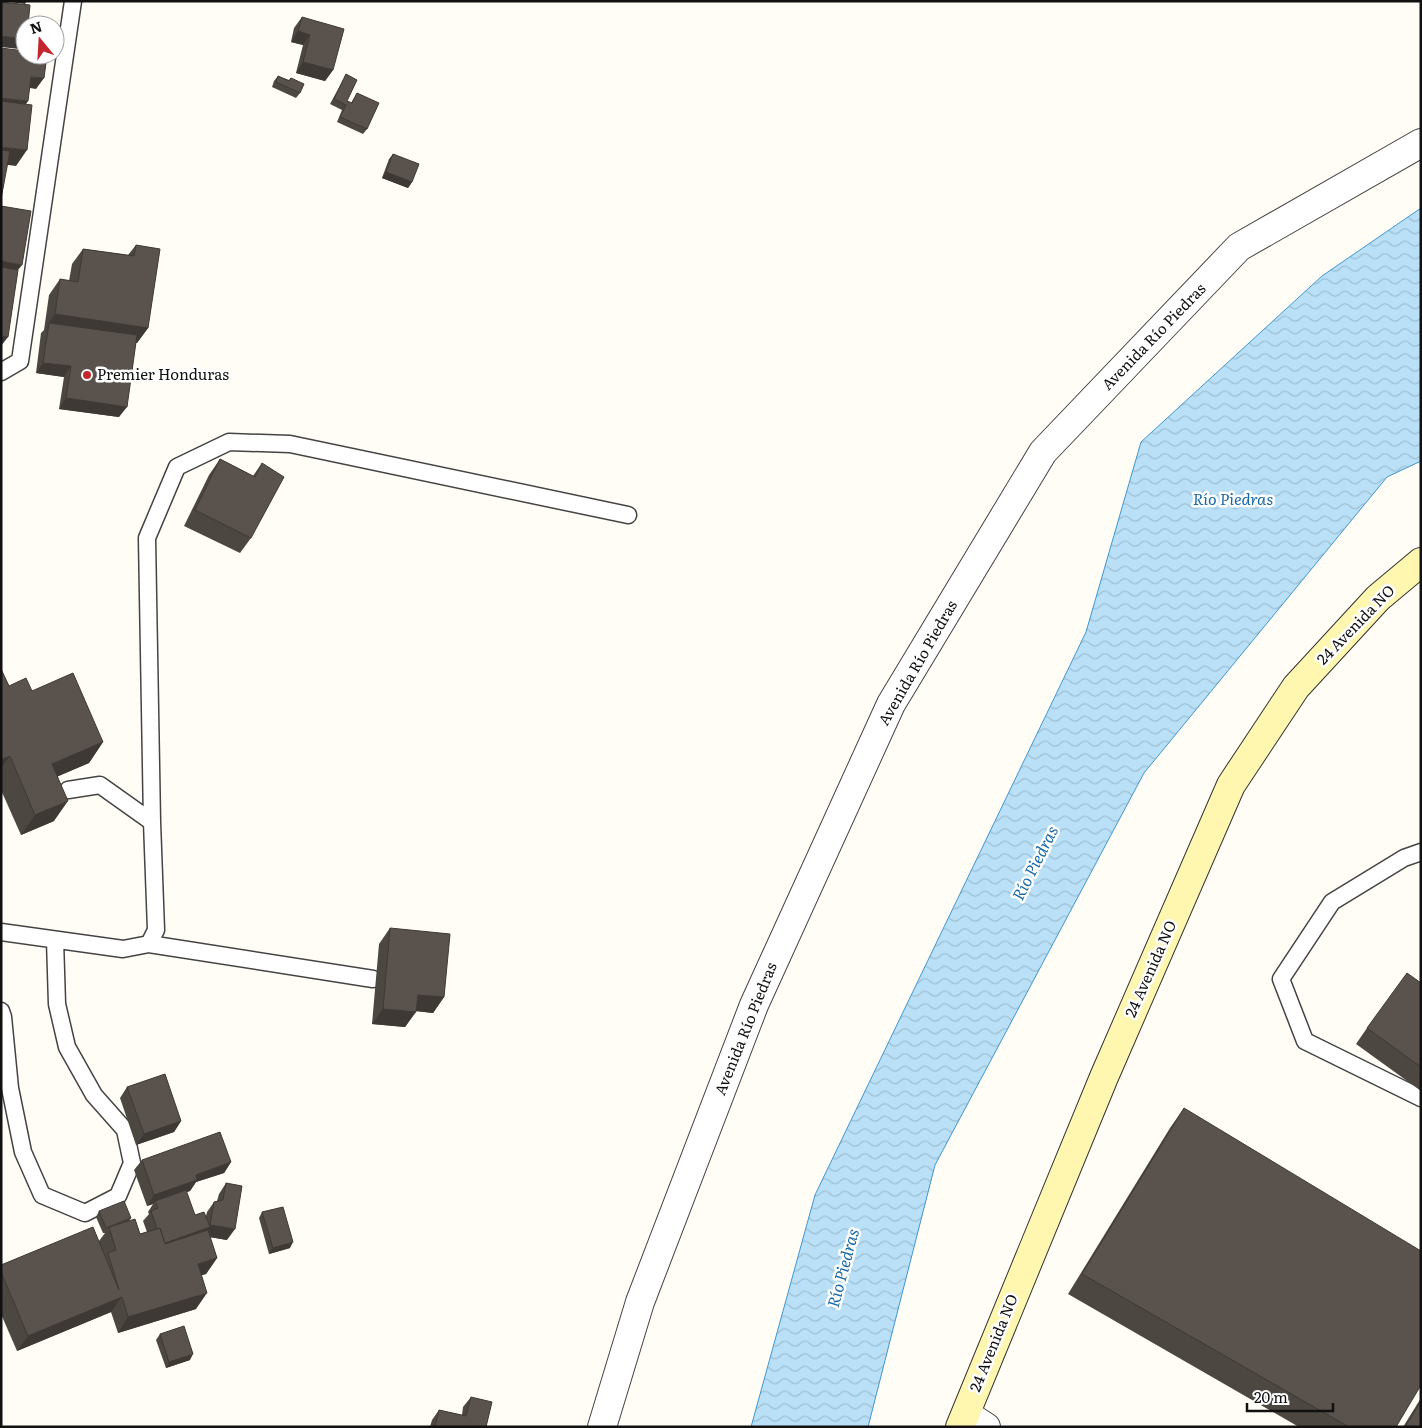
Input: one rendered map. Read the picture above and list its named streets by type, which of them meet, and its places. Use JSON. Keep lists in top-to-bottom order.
{
  "streets": {
    "street": ["Avenida Río Piedras", "24 Avenida NO"]
  },
  "water": ["Río Piedras"],
  "places": ["Premier Honduras"],
  "scale_bar": "20 m",
  "north": "top"
}
